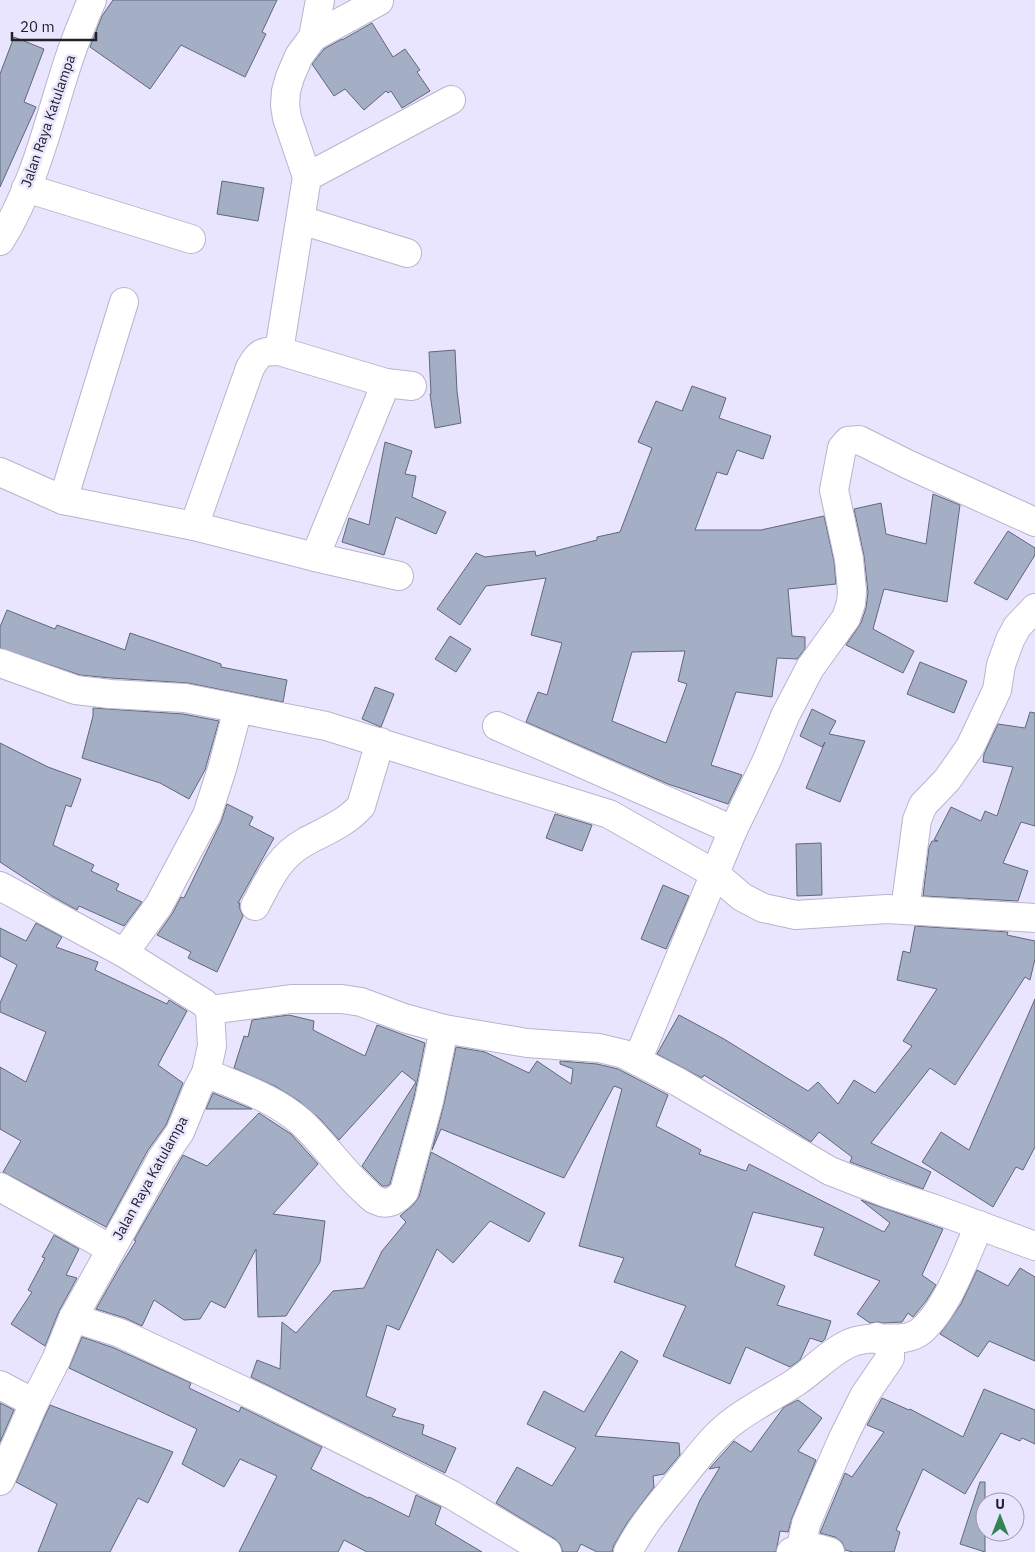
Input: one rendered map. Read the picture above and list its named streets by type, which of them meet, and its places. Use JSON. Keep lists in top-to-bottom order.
{
  "streets": {
    "street": ["Jalan Raya Katulampa"]
  },
  "scale_bar": "20 m",
  "north": "top"
}
